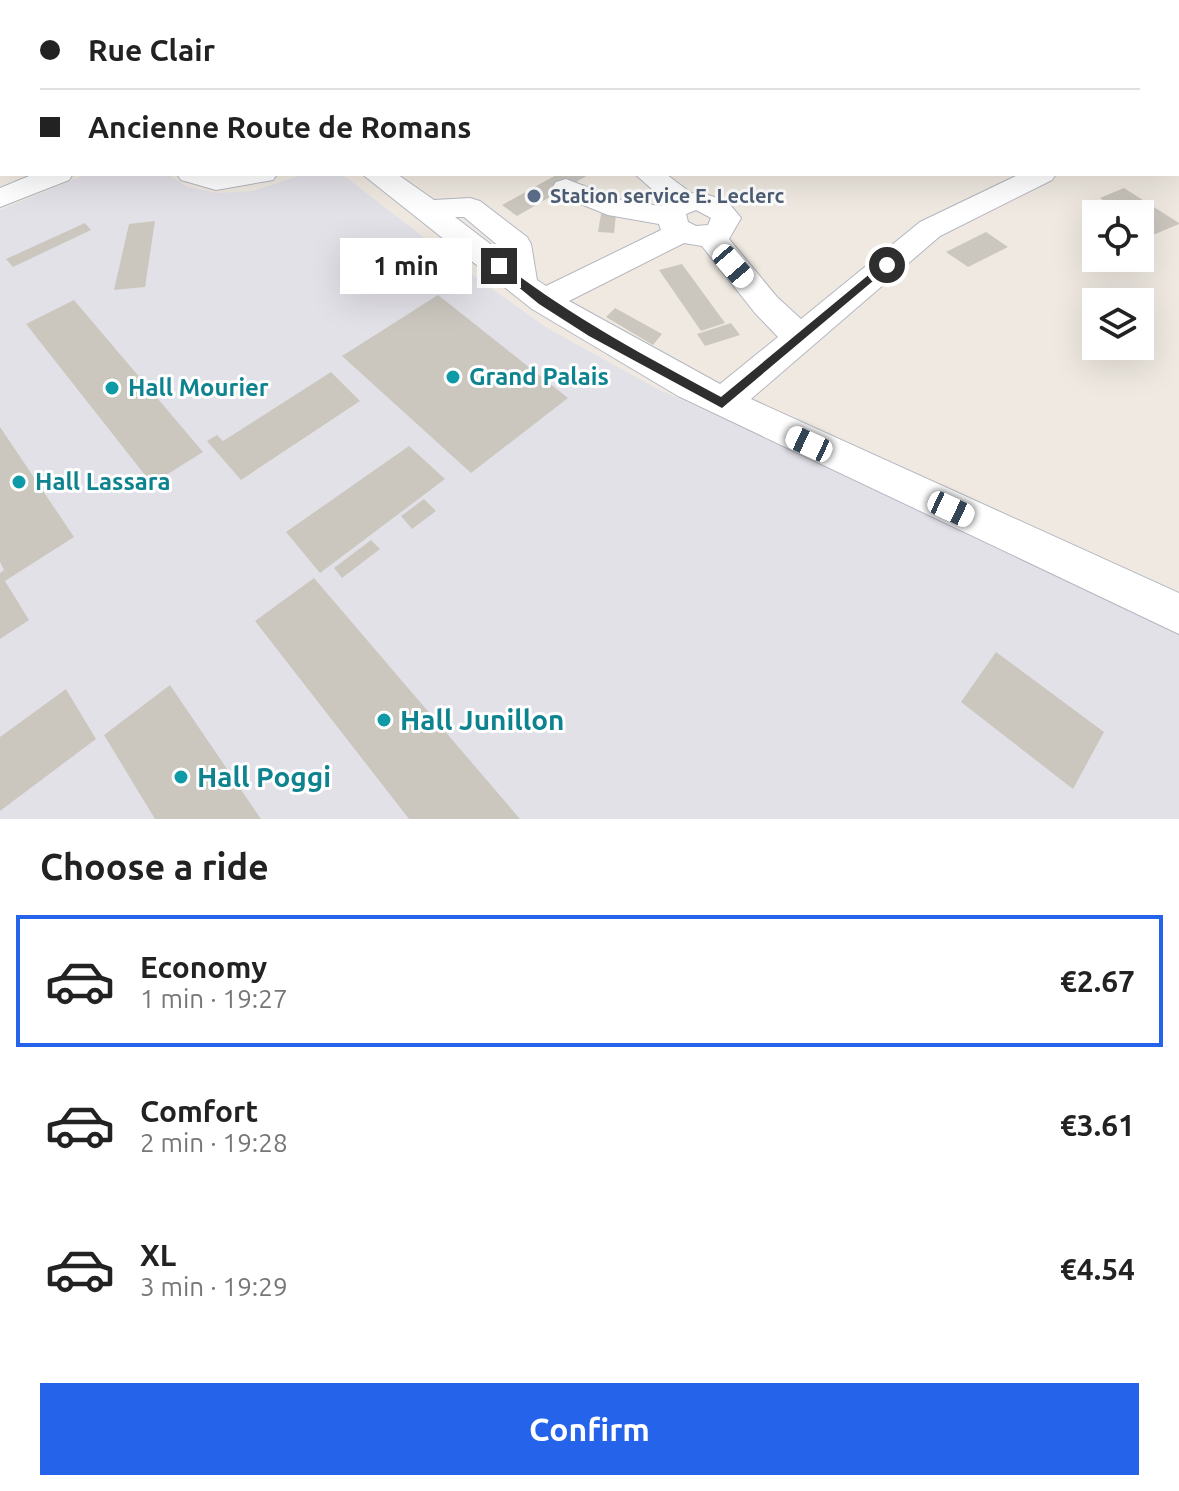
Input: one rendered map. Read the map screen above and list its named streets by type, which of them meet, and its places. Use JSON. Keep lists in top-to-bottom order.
{
  "places": [
    "Station service E. Leclerc",
    "Grand Palais",
    "Hall Mourier",
    "Hall Lassara",
    "Hall Junillon",
    "Hall Poggi"
  ],
  "page": {
    "banner": ["Rue Clair", "Ancienne Route de Romans"],
    "bubble": "1 min",
    "heading": "Choose a ride",
    "list": [
      {
        "name": "Economy",
        "note": "1 min · 19:27",
        "value": "€2.67"
      },
      {
        "name": "Comfort",
        "note": "2 min · 19:28",
        "value": "€3.61"
      },
      {
        "name": "XL",
        "note": "3 min · 19:29",
        "value": "€4.54"
      }
    ],
    "buttons": "Confirm"
  }
}
